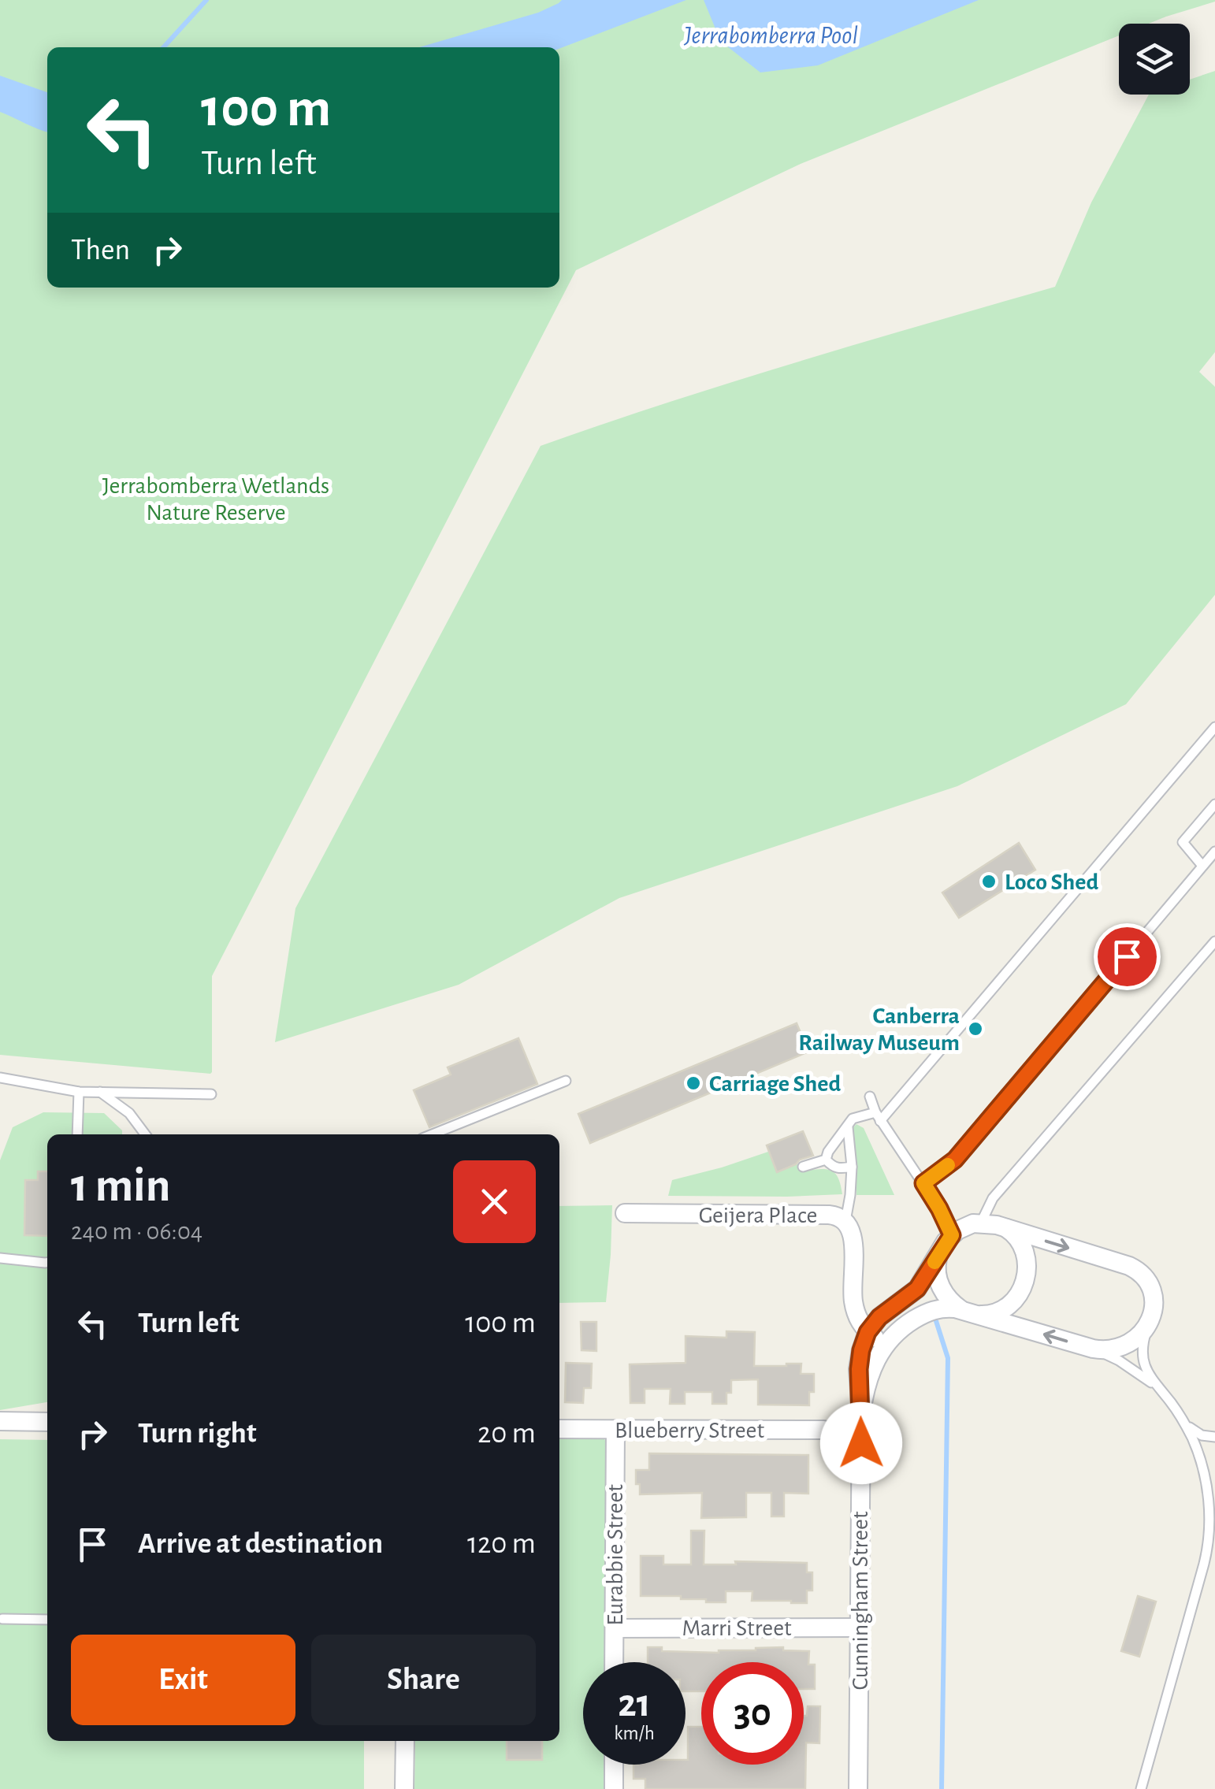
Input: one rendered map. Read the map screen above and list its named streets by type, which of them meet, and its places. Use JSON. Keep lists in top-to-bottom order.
{
  "streets": {
    "street": [
      "Geijera Place",
      "Blueberry Street",
      "Eurabbie Street",
      "Cunningham Street",
      "Marri Street"
    ]
  },
  "crossings": [
    ["Geijera Place", "Cunningham Street"],
    ["Blueberry Street", "Eurabbie Street"],
    ["Eurabbie Street", "Marri Street"],
    ["Cunningham Street", "Marri Street"]
  ],
  "water": ["Jerrabomberra Pool"],
  "parks": ["Jerrabomberra Wetlands Nature Reserve"],
  "places": ["Loco Shed", "Canberra Railway Museum", "Carriage Shed"],
  "page": {
    "turn": ["100 m", "Turn left"],
    "then": "Then",
    "heading": ["1 min", "240 m · 06:04"],
    "list": [
      {
        "name": "Turn left",
        "value": "100 m"
      },
      {
        "name": "Turn right",
        "value": "20 m"
      },
      {
        "name": "Arrive at destination",
        "value": "120 m"
      }
    ],
    "buttons": ["Exit", "Share"],
    "speed": "21 km/h",
    "limit": "30"
  }
}
